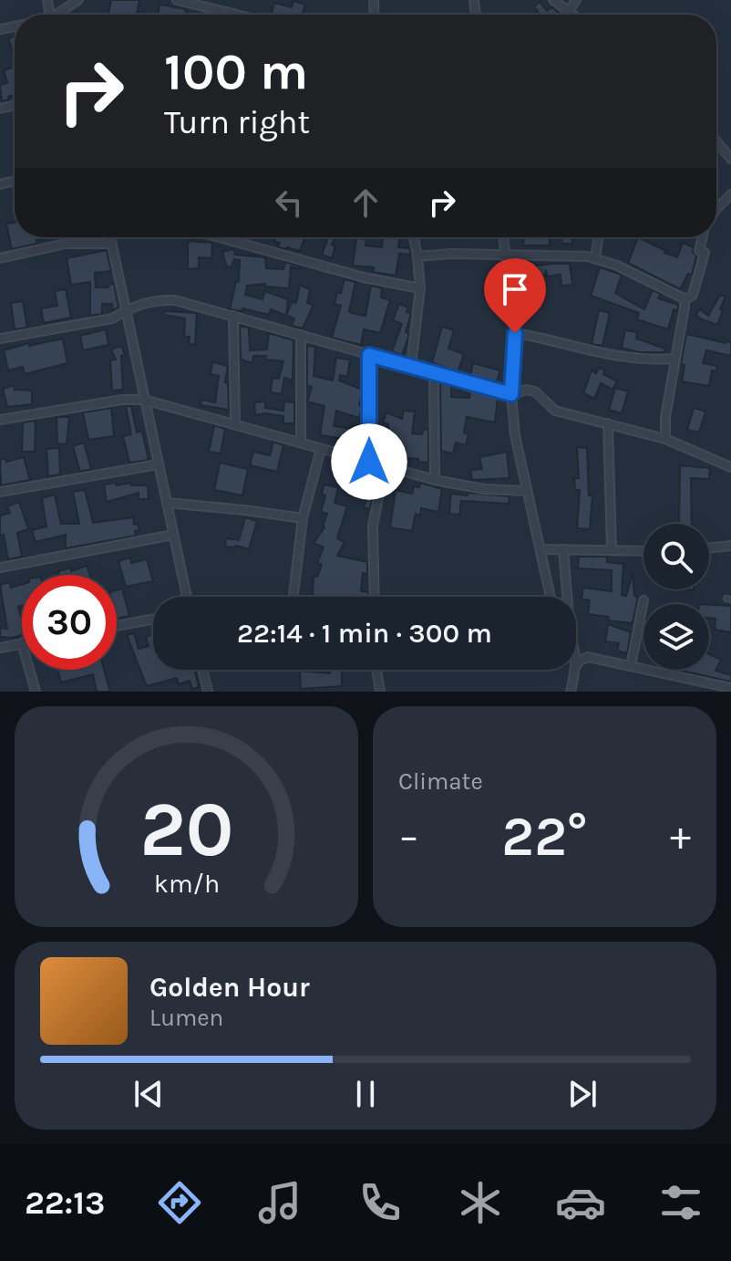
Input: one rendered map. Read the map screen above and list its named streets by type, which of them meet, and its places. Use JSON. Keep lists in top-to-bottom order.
{
  "page": {
    "turn": ["100 m", "Turn right"],
    "limit": "30",
    "trip": "22:14 · 1 min · 300 m",
    "tile": "Climate",
    "heat": ["−", "22°", "+"],
    "song": ["Golden Hour", "Lumen"],
    "tabs": "22:13",
    "gauge": ["20", "km/h"]
  }
}
